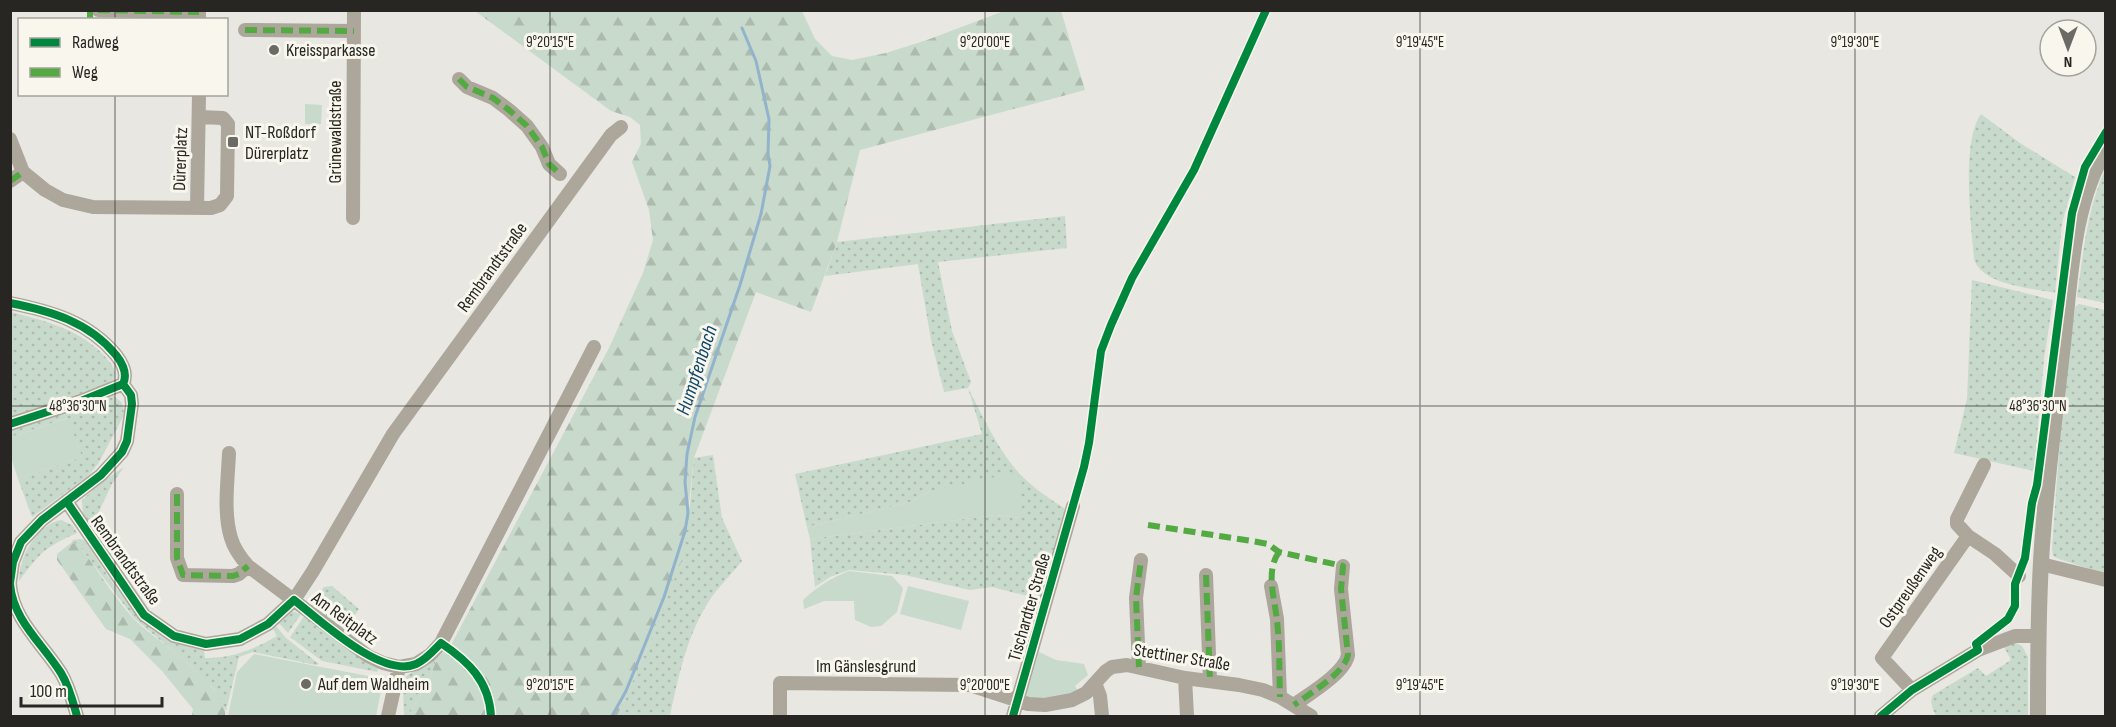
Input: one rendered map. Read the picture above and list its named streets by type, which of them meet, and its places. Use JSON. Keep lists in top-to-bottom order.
{
  "streets": {
    "street": [
      "Grünewaldstraße",
      "Dürerplatz",
      "Rembrandtstraße",
      "Ostpreußenweg",
      "Tischardter Straße",
      "Am Reitplatz",
      "Stettiner Straße",
      "Im Gänslesgrund"
    ]
  },
  "crossings": [
    ["Rembrandtstraße", "Am Reitplatz"],
    ["Tischardter Straße", "Stettiner Straße"],
    ["Tischardter Straße", "Im Gänslesgrund"],
    ["Stettiner Straße", "Im Gänslesgrund"]
  ],
  "water": ["Humpfenbach"],
  "places": {
    "other": ["Kreissparkasse", "Auf dem Waldheim"],
    "transit": ["NT-Roßdorf Dürerplatz"]
  },
  "legend": ["Radweg", "Weg"],
  "scale_bar": "100 m",
  "north": "bottom",
  "coordinates": [
    "9°20'15\"E",
    "9°20'00\"E",
    "9°19'45\"E",
    "9°19'30\"E",
    "48°36'30\"N"
  ]
}
